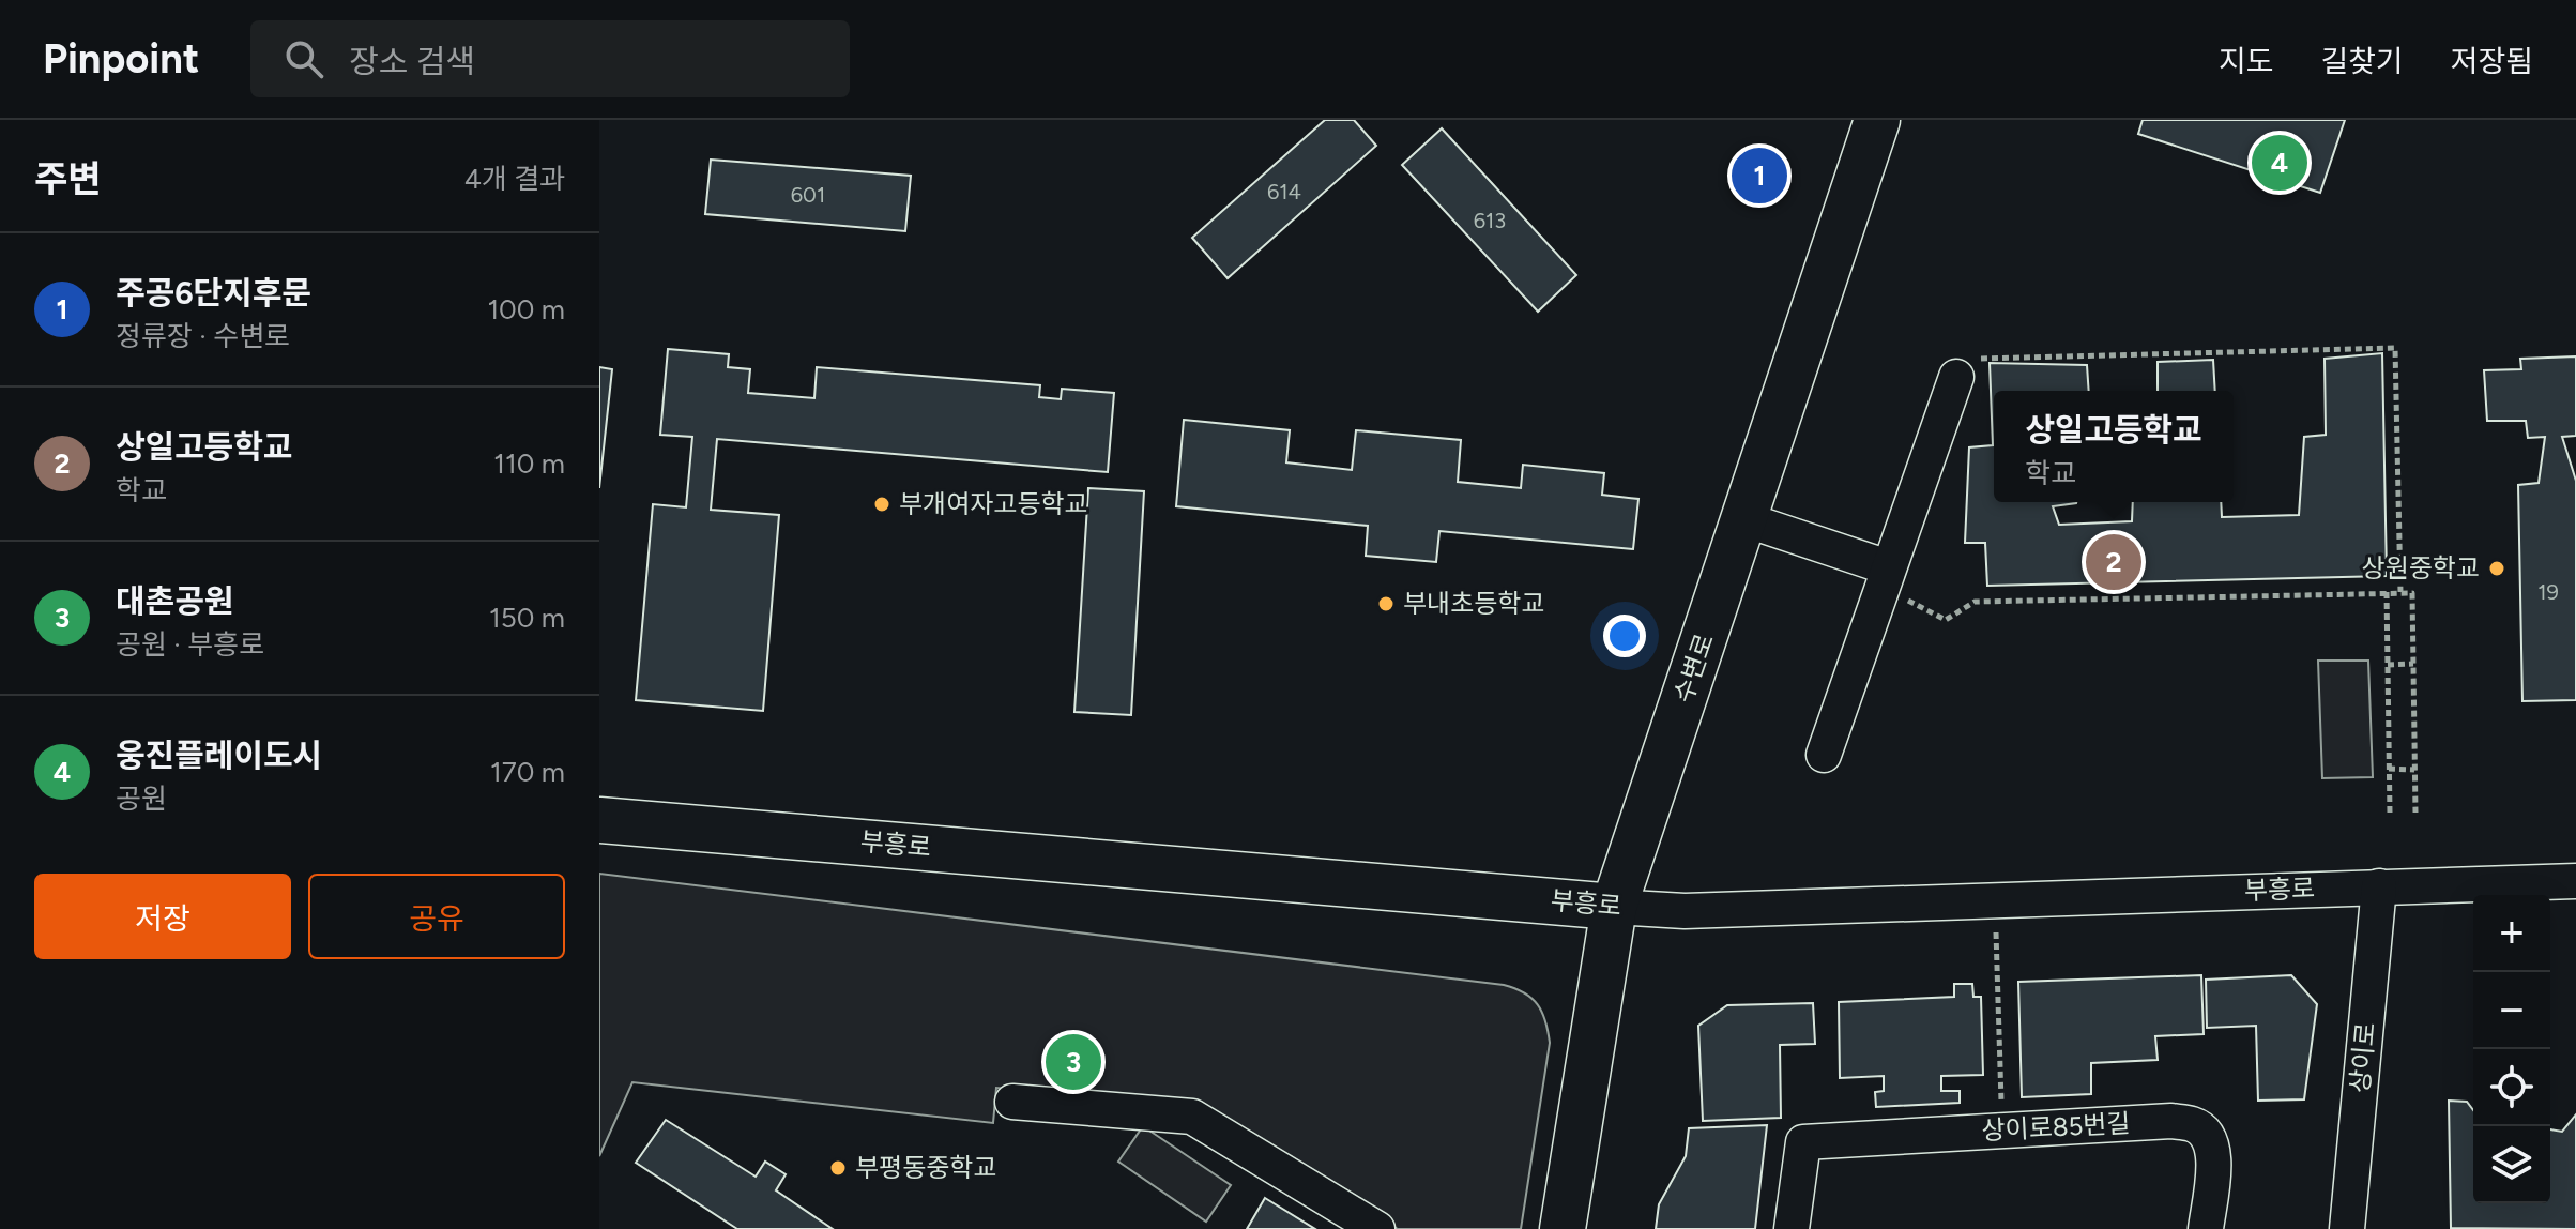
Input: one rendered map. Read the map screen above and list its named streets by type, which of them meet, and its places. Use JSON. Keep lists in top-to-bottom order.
{
  "streets": {
    "main road": ["수변로", "부흥로"],
    "street": ["상이로", "상이로85번길"]
  },
  "crossings": [
    ["수변로", "부흥로"],
    ["부흥로", "상이로"]
  ],
  "places": [
    "부개여자고등학교",
    "상원중학교",
    "부내초등학교",
    "부평동중학교"
  ],
  "house_numbers": [
    "614",
    "601",
    "613",
    "19"
  ],
  "page": {
    "header": "Pinpoint",
    "search": "장소 검색",
    "nav": ["지도", "길찾기", "저장됨"],
    "heading": ["주변", "4개 결과"],
    "pins": [
      "4",
      "1",
      "2",
      "3"
    ],
    "list": [
      {
        "mark": "1",
        "name": "주공6단지후문",
        "note": "정류장 · 수변로",
        "value": "100 m"
      },
      {
        "mark": "2",
        "name": "상일고등학교",
        "note": "학교",
        "value": "110 m"
      },
      {
        "mark": "3",
        "name": "대촌공원",
        "note": "공원 · 부흥로",
        "value": "150 m"
      },
      {
        "mark": "4",
        "name": "웅진플레이도시",
        "note": "공원",
        "value": "170 m"
      }
    ],
    "popup": ["상일고등학교", "학교"],
    "buttons": ["저장", "공유"],
    "map_buttons": ["+", "−"]
  }
}
